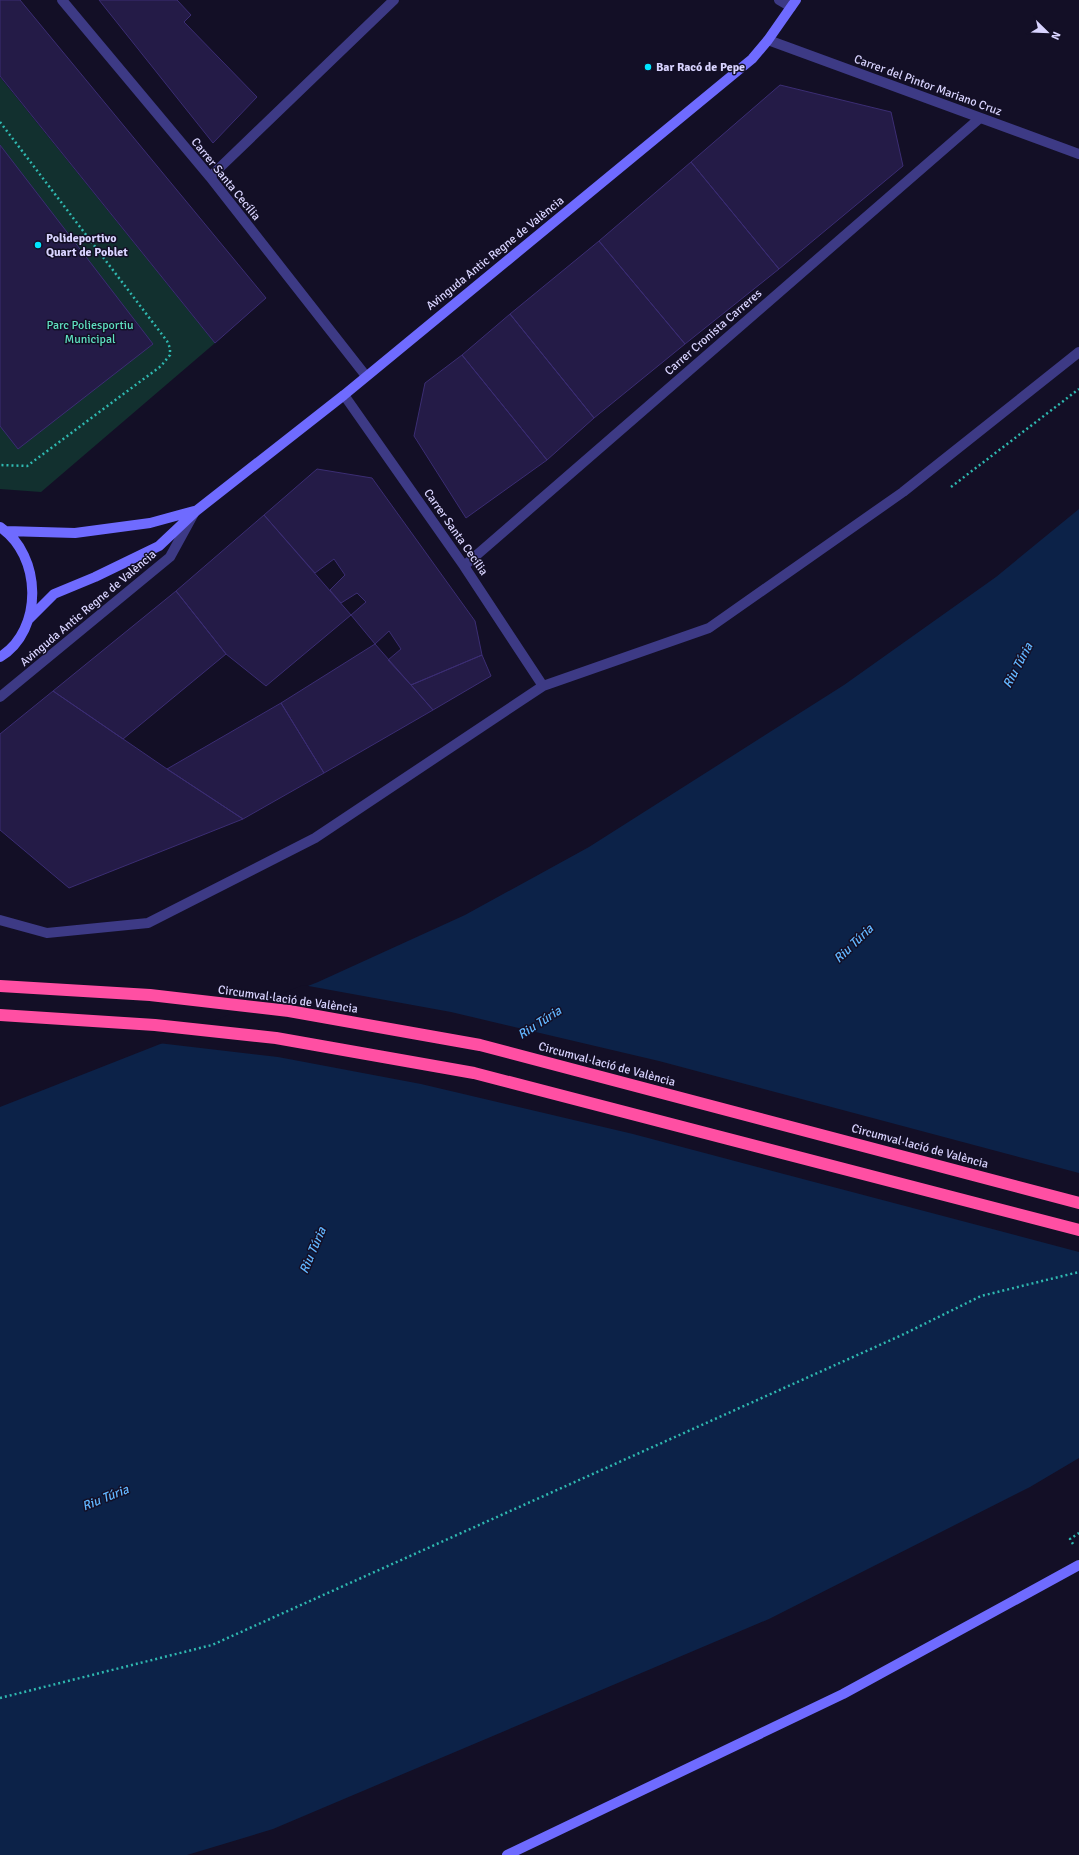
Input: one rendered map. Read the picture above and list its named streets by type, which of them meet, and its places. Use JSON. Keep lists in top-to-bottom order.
{
  "streets": {
    "highway": ["Circumval·lació de València"],
    "street": [
      "Carrer del Pintor Mariano Cruz",
      "Carrer Santa Cecília",
      "Avinguda Antic Regne de València",
      "Carrer Cronista Carreres"
    ]
  },
  "crossings": [
    ["Carrer del Pintor Mariano Cruz", "Avinguda Antic Regne de València"],
    ["Carrer del Pintor Mariano Cruz", "Carrer Cronista Carreres"],
    ["Carrer Santa Cecília", "Avinguda Antic Regne de València"],
    ["Carrer Santa Cecília", "Carrer Cronista Carreres"]
  ],
  "water": ["Riu Túria"],
  "parks": ["Parc Poliesportiu Municipal"],
  "places": ["Bar Racó de Pepe", "Polideportivo Quart de Poblet"],
  "north": "bottom right"
}
